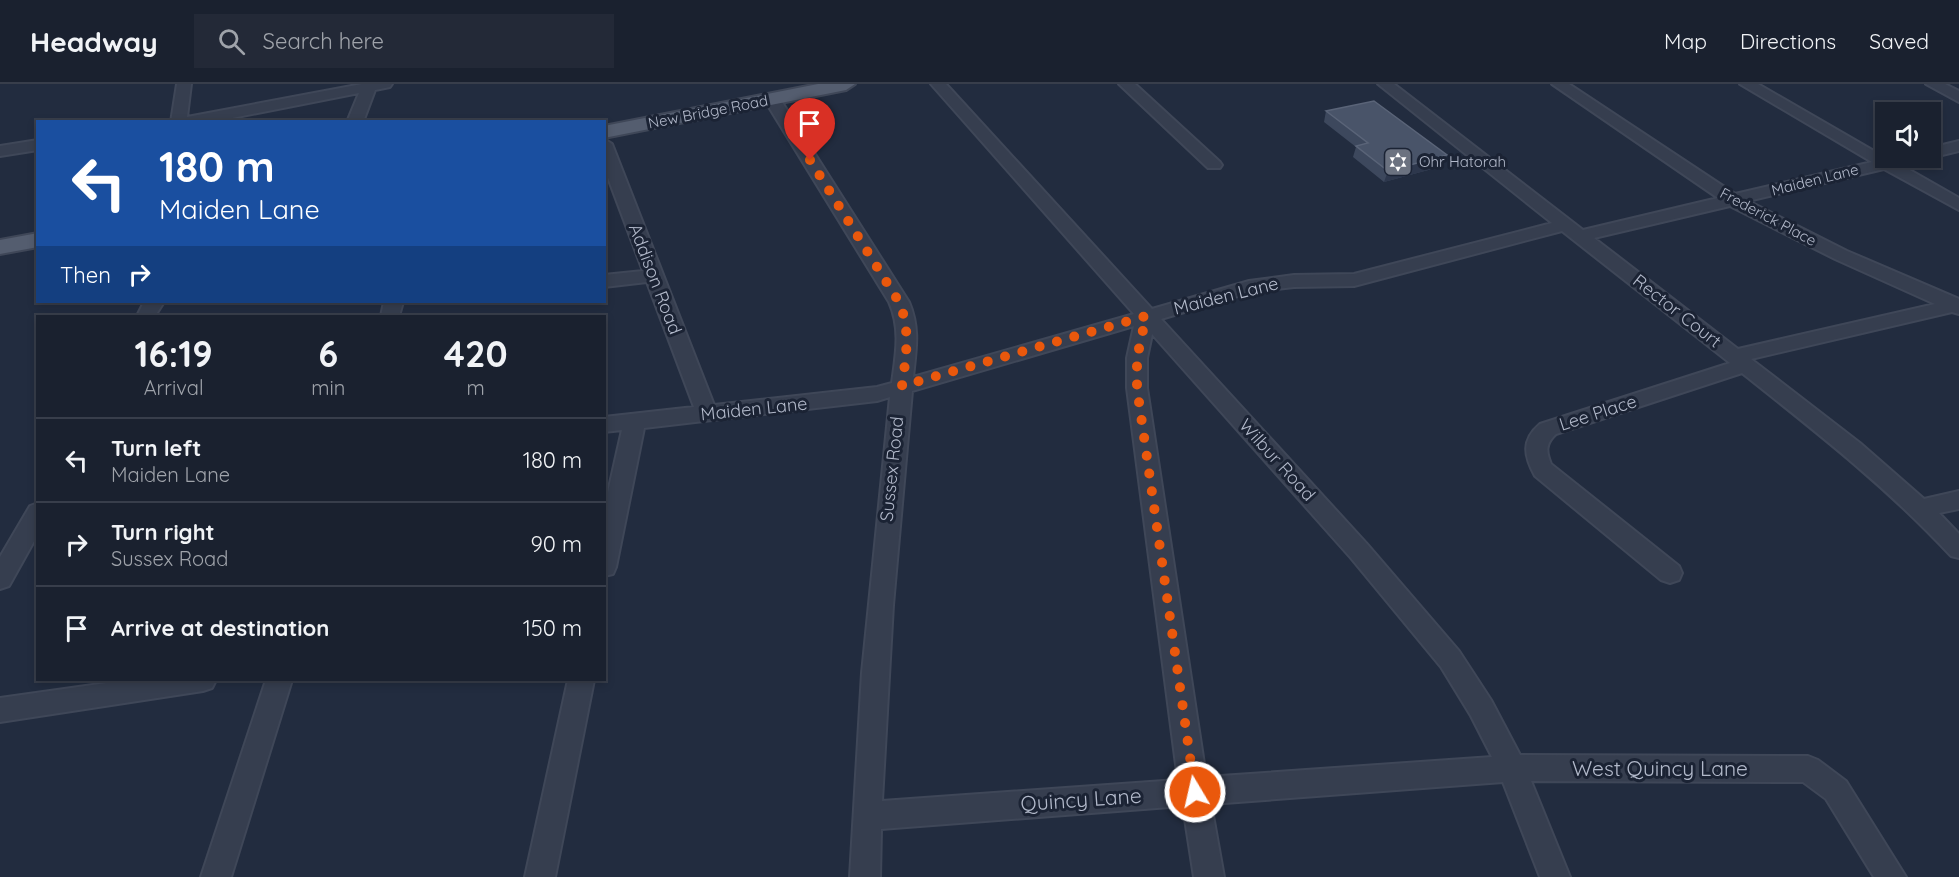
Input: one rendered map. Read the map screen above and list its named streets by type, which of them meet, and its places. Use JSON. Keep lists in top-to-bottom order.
{
  "streets": {
    "main road": ["New Bridge Road"],
    "street": [
      "Maiden Lane",
      "Frederick Place",
      "Addison Road",
      "Rector Court",
      "Lee Place",
      "Wilbur Road",
      "Sussex Road",
      "West Quincy Lane",
      "Quincy Lane"
    ]
  },
  "crossings": [
    ["New Bridge Road", "Sussex Road"],
    ["Maiden Lane", "Frederick Place"],
    ["Maiden Lane", "Addison Road"],
    ["Maiden Lane", "Rector Court"],
    ["Maiden Lane", "Wilbur Road"],
    ["Maiden Lane", "Sussex Road"],
    ["Frederick Place", "Lee Place"],
    ["Rector Court", "Lee Place"],
    ["Wilbur Road", "West Quincy Lane"],
    ["Wilbur Road", "Quincy Lane"],
    ["Sussex Road", "Quincy Lane"],
    ["West Quincy Lane", "Quincy Lane"]
  ],
  "places": {
    "synagogue": ["Ohr Hatorah"]
  },
  "page": {
    "header": "Headway",
    "search": "Search here",
    "nav": ["Map", "Directions", "Saved"],
    "turn": ["180 m", "Maiden Lane"],
    "then": "Then",
    "eta": [
      "16:19",
      "Arrival",
      "6",
      "min",
      "420",
      "m"
    ],
    "list": [
      {
        "name": "Turn left",
        "note": "Maiden Lane",
        "value": "180 m"
      },
      {
        "name": "Turn right",
        "note": "Sussex Road",
        "value": "90 m"
      },
      {
        "name": "Arrive at destination",
        "value": "150 m"
      }
    ]
  }
}
